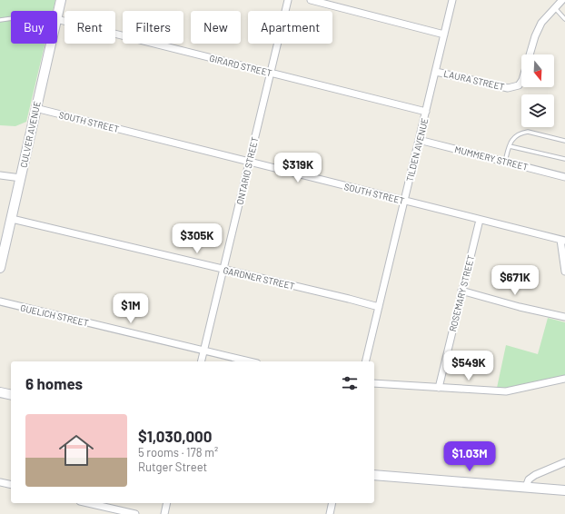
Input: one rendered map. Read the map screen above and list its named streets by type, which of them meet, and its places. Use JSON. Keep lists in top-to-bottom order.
{
  "streets": {
    "main road": ["CULVER AVENUE"],
    "street": [
      "GIRARD STREET",
      "LAURA STREET",
      "SOUTH STREET",
      "TILDEN AVENUE",
      "MUMMERY STREET",
      "ONTARIO STREET",
      "GARDNER STREET",
      "ROSEMARY STREET",
      "GUELICH STREET"
    ]
  },
  "crossings": [
    ["GIRARD STREET", "TILDEN AVENUE"],
    ["GIRARD STREET", "ONTARIO STREET"],
    ["LAURA STREET", "TILDEN AVENUE"],
    ["SOUTH STREET", "CULVER AVENUE"],
    ["SOUTH STREET", "TILDEN AVENUE"],
    ["SOUTH STREET", "ONTARIO STREET"],
    ["SOUTH STREET", "ROSEMARY STREET"],
    ["CULVER AVENUE", "GARDNER STREET"],
    ["TILDEN AVENUE", "MUMMERY STREET"],
    ["TILDEN AVENUE", "GARDNER STREET"],
    ["ONTARIO STREET", "GARDNER STREET"],
    ["ONTARIO STREET", "GUELICH STREET"]
  ],
  "north": "bottom",
  "page": {
    "chip": [
      "Buy",
      "Rent",
      "Filters",
      "New",
      "Apartment"
    ],
    "price": [
      "$319K",
      "$305K",
      "$671K",
      "$1M",
      "$549K",
      "$1.03M"
    ],
    "heading": "6 homes",
    "list": [
      {
        "name": "$1,030,000",
        "note": "5 rooms · 178 m² · Rutger Street"
      }
    ]
  }
}
